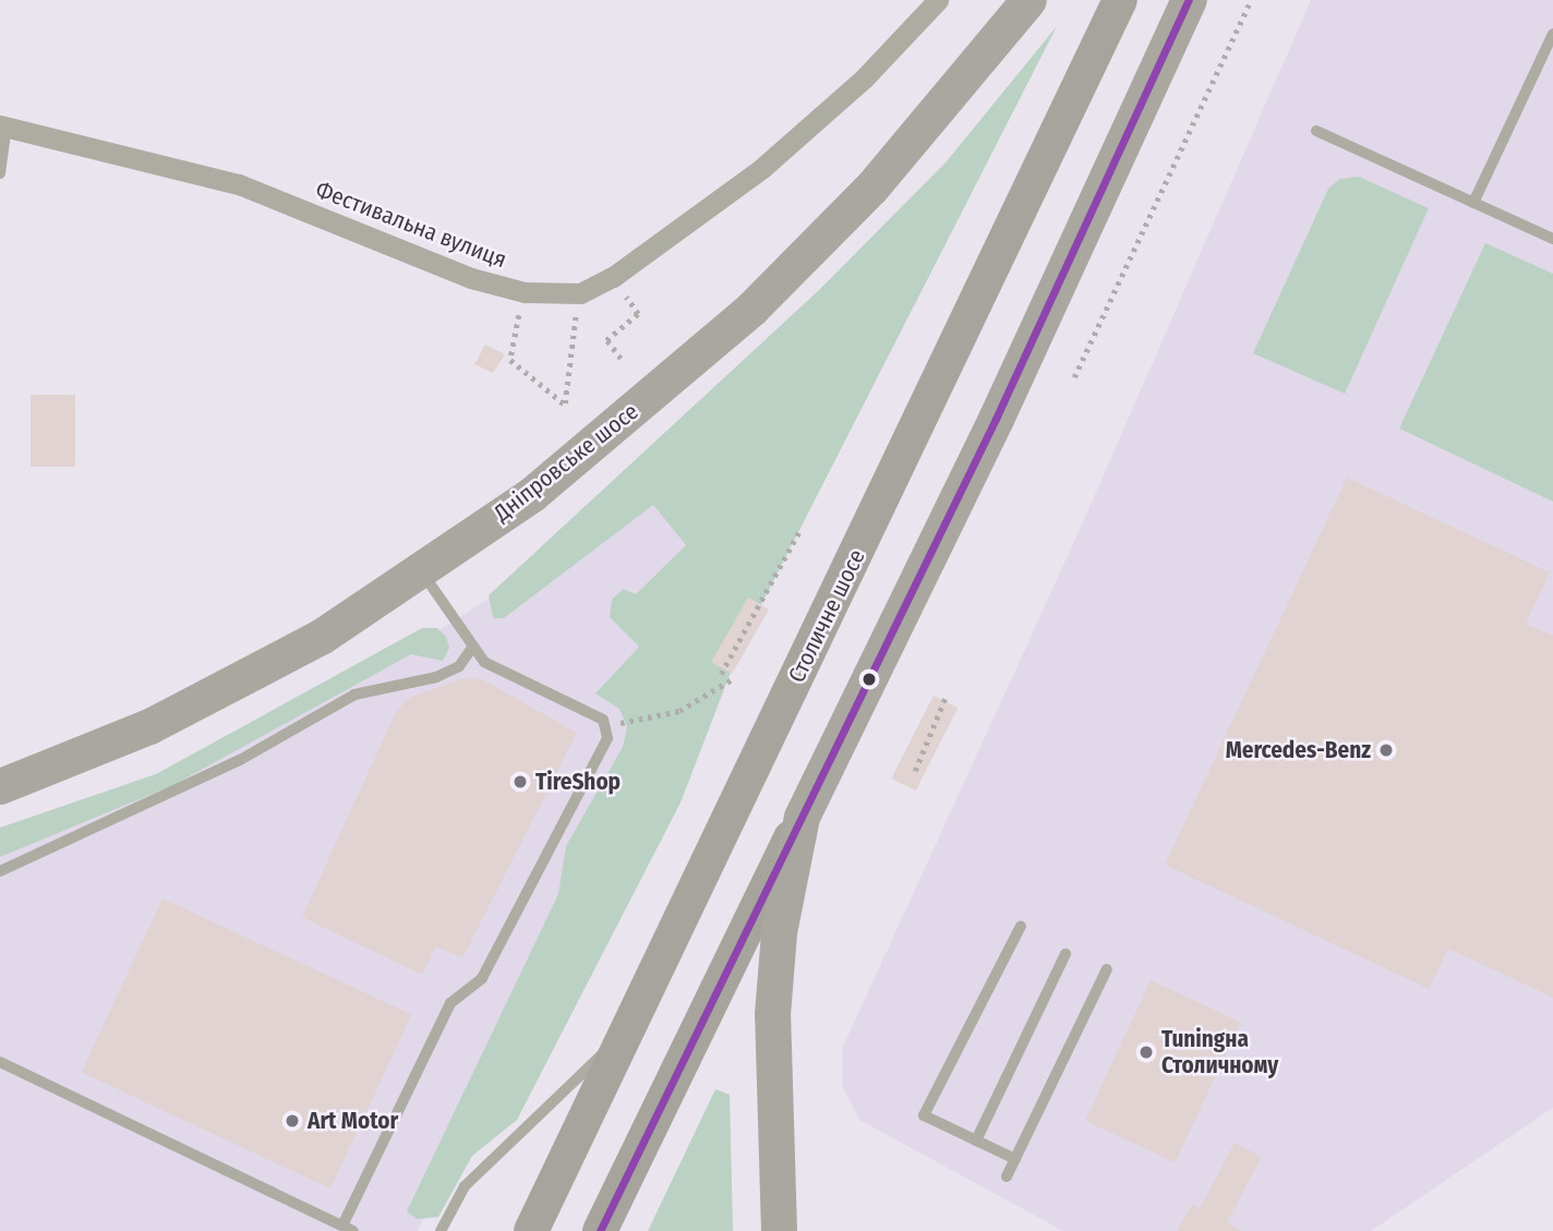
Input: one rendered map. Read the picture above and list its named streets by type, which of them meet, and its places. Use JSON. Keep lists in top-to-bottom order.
{
  "streets": {
    "highway": ["Дніпровське шосе"],
    "main road": ["Столичне шосе"],
    "street": ["Фестивальна вулиця"]
  },
  "places": [
    "Mercedes-Benz",
    "TireShop",
    "Tuningна Столичному",
    "Art Motor"
  ]
}
